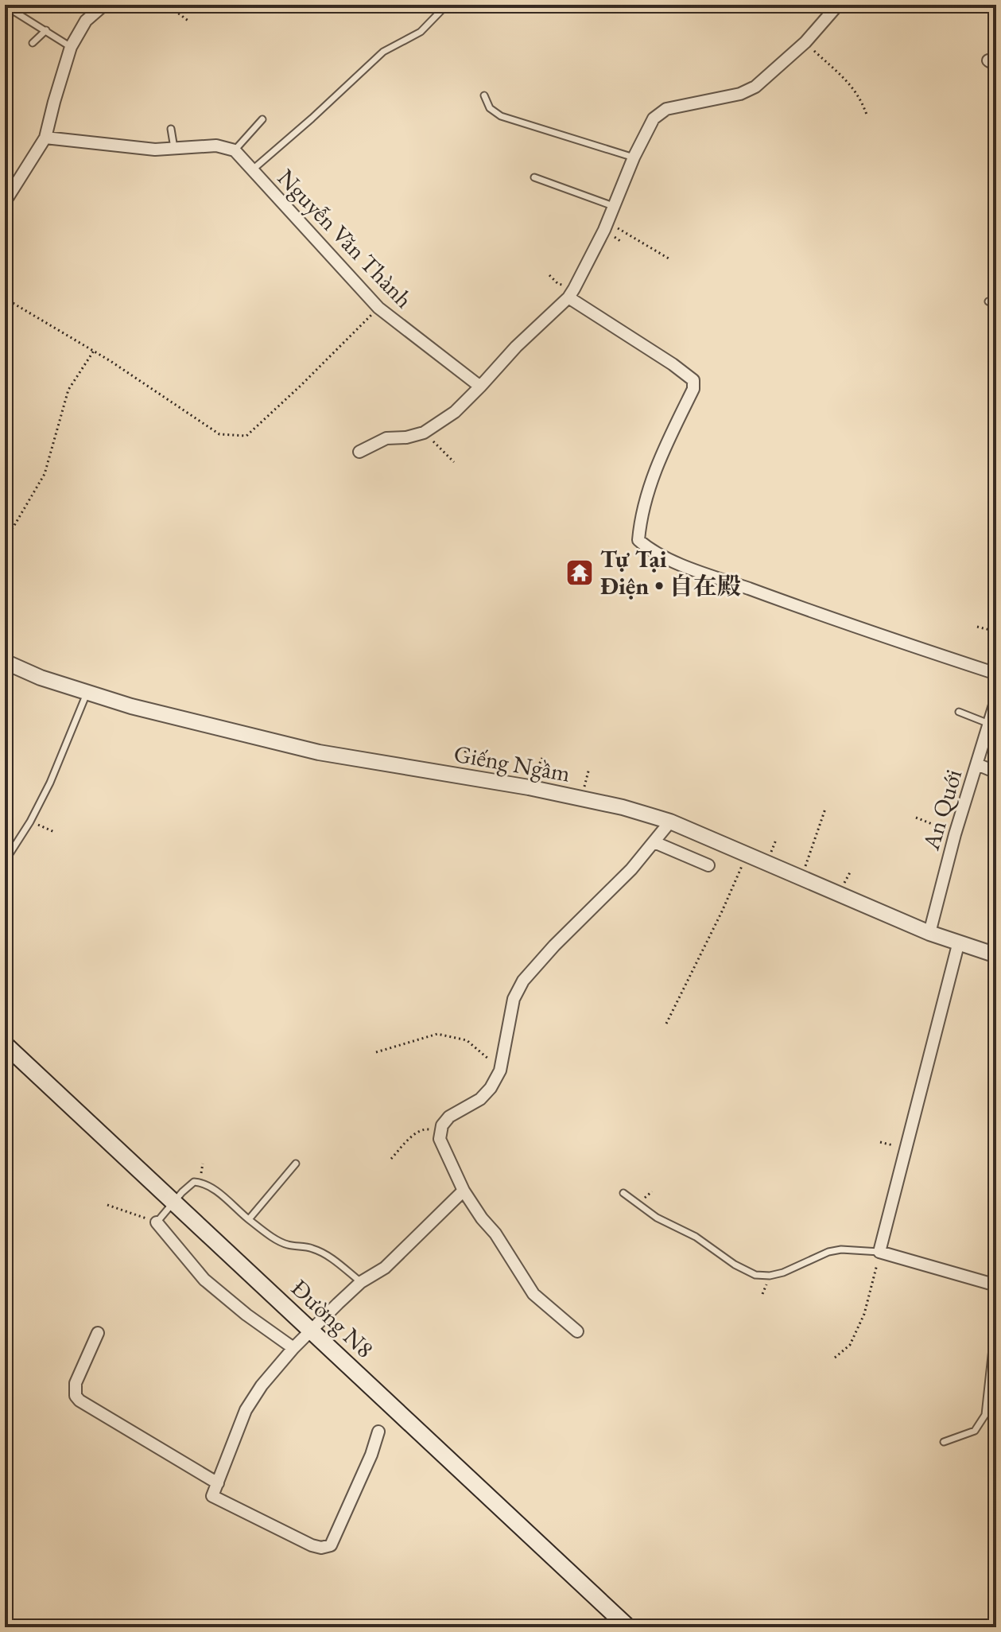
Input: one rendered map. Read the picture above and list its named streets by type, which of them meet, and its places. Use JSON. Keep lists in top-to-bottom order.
{
  "streets": {
    "main road": ["Đường N8"],
    "street": ["Nguyễn Văn Thành", "Giếng Ngầm", "An Quới"]
  },
  "crossings": [
    ["Giếng Ngầm", "An Quới"]
  ],
  "places": {
    "temple": ["Tự Tại Điện • 自在殿"]
  }
}
